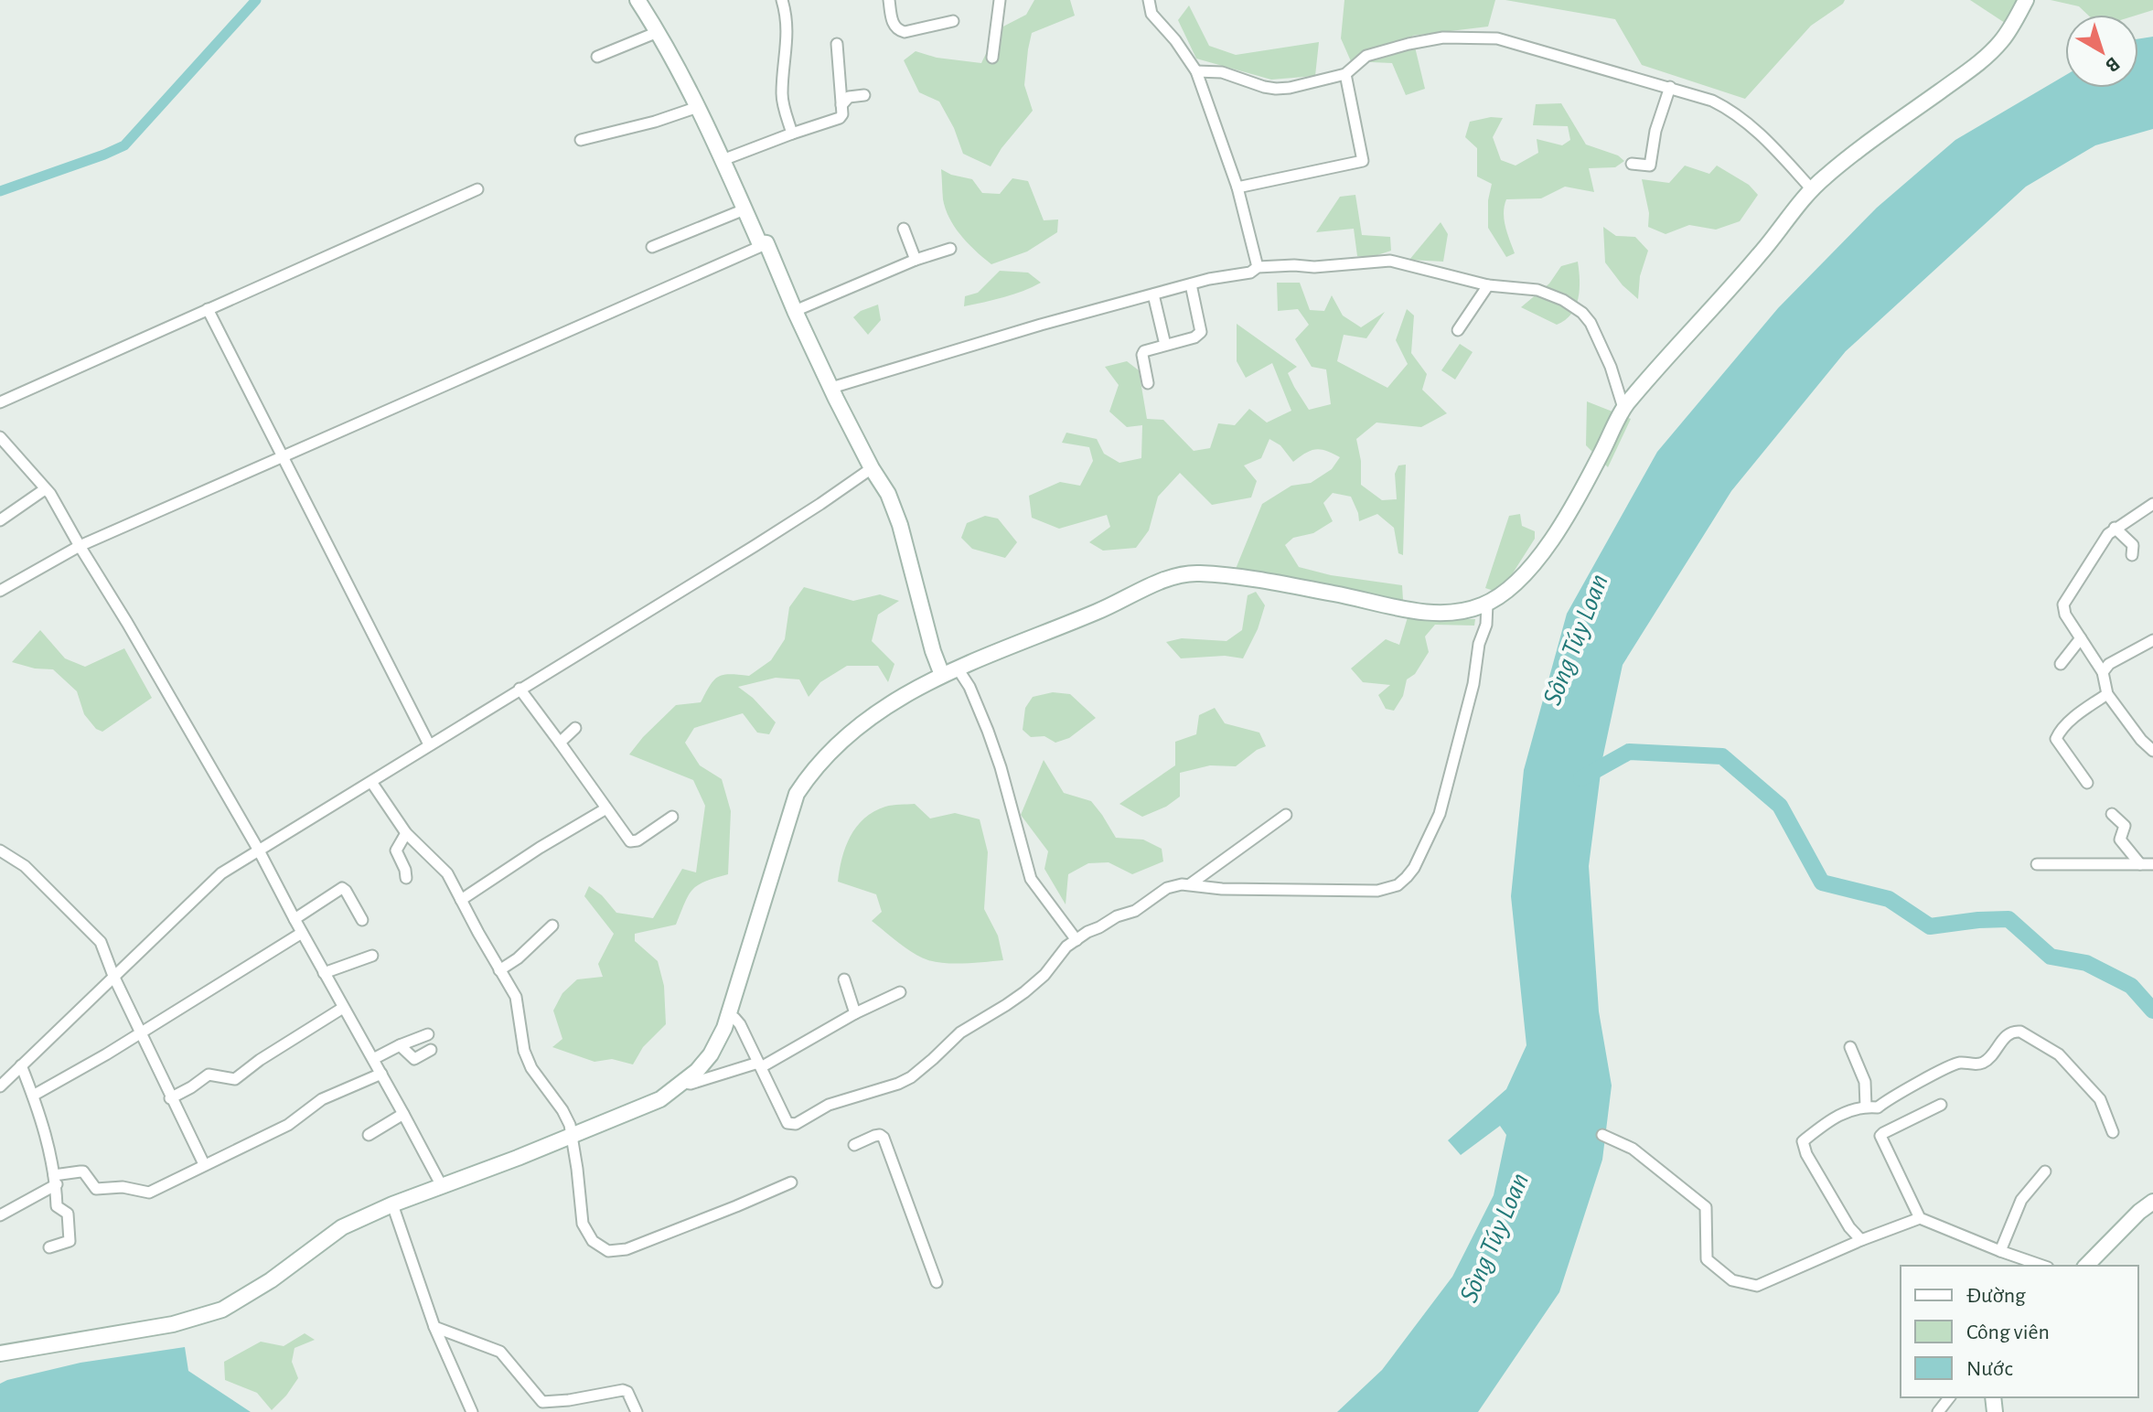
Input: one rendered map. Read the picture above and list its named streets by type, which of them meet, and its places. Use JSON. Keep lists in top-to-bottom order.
{
  "water": ["Sông Túy Loan"],
  "legend": ["Đường", "Công viên", "Nước"],
  "north": "bottom right"
}
